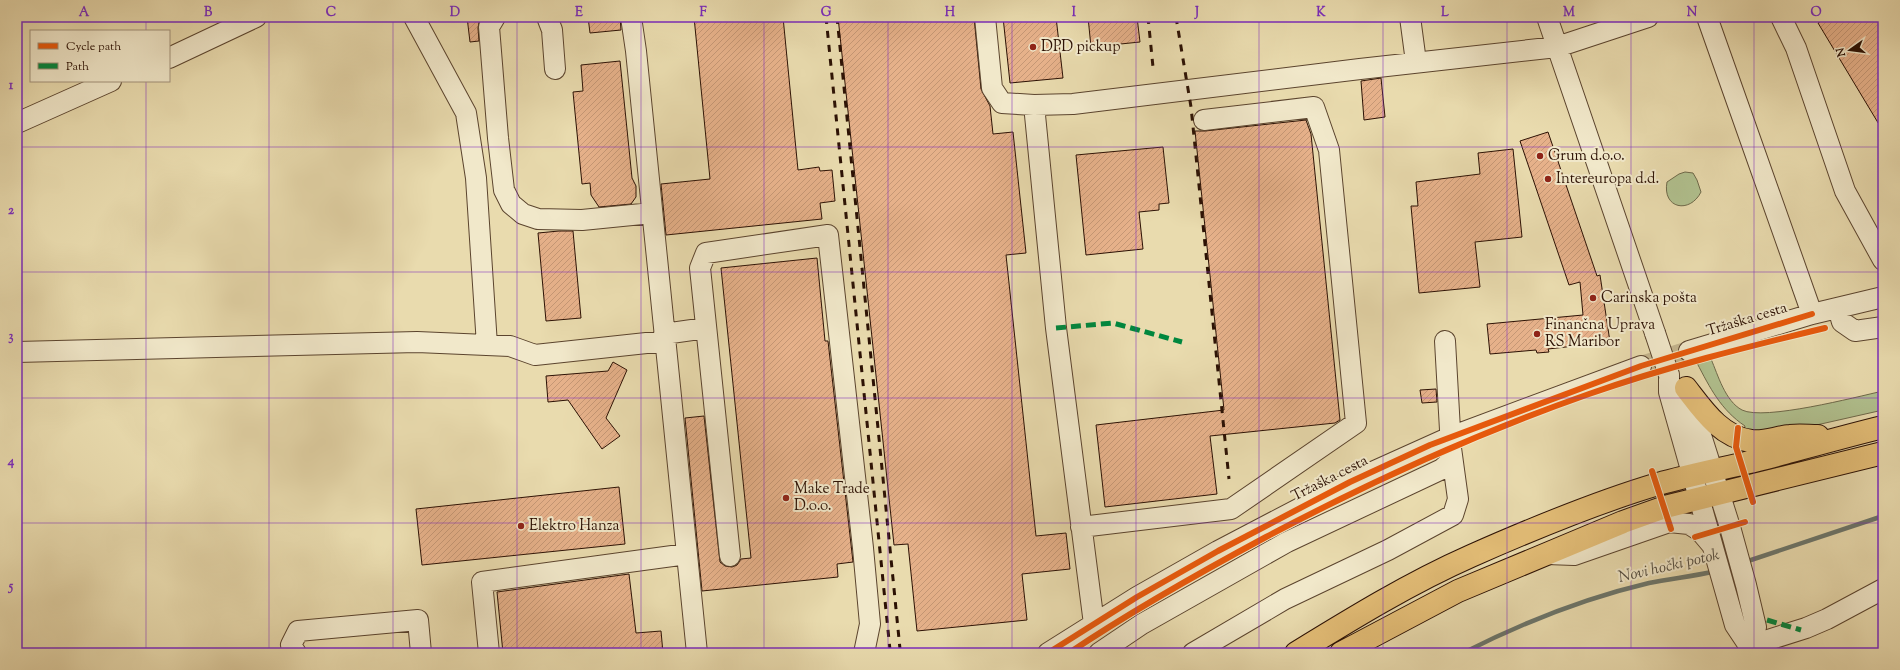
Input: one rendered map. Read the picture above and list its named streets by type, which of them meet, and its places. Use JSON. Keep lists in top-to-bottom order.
{
  "streets": {
    "street": ["Tržaška cesta"]
  },
  "water": ["Novi hočki potok"],
  "places": [
    "DPD pickup",
    "Grum d.o.o.",
    "Intereuropa d.d.",
    "Carinska pošta",
    "Finančna Uprava RS Maribor",
    "Make Trade D.o.o.",
    "Elektro Hanza"
  ],
  "legend": ["Cycle path", "Path"],
  "north": "left",
  "grid": {
    "columns": [
      "A",
      "B",
      "C",
      "D",
      "E",
      "F",
      "G",
      "H",
      "I",
      "J",
      "K",
      "L",
      "M",
      "N",
      "O"
    ],
    "rows": [
      "1",
      "2",
      "3",
      "4",
      "5"
    ]
  }
}
